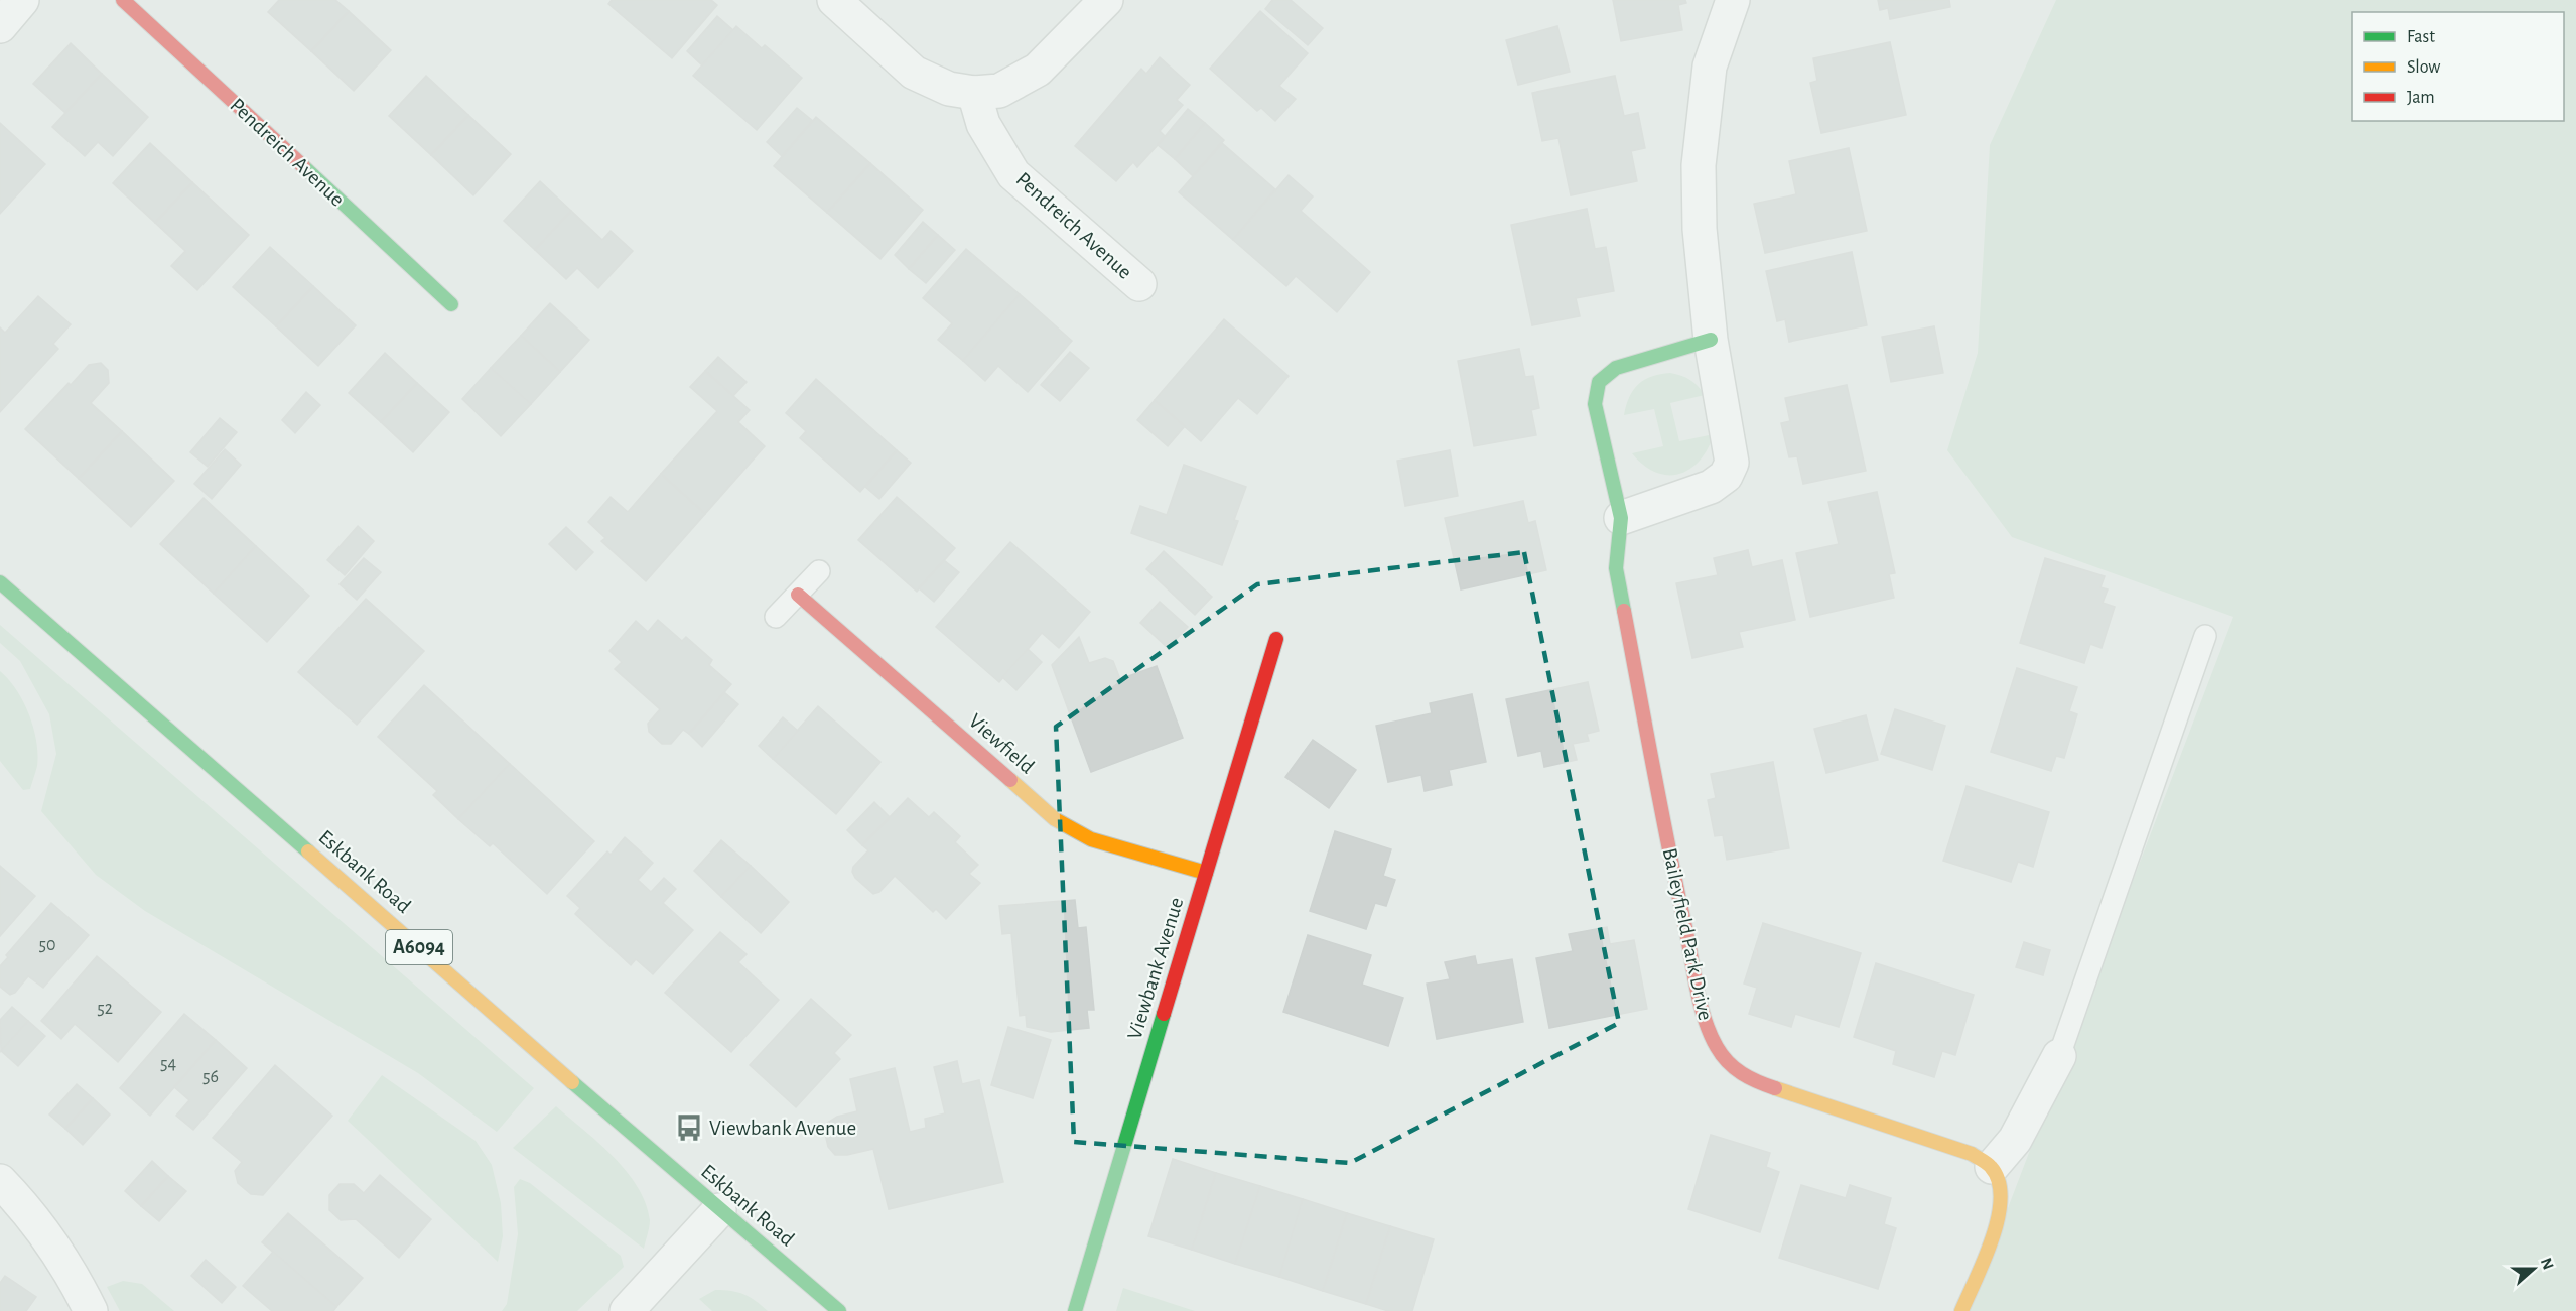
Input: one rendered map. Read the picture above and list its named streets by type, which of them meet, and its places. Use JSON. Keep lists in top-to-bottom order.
{
  "streets": {
    "street": [
      "Pendreich Avenue",
      "Viewfield",
      "Eskbank Road",
      "Baileyfield Park Drive",
      "A6094",
      "Viewbank Avenue"
    ]
  },
  "crossings": [
    ["Viewfield", "Viewbank Avenue"]
  ],
  "places": {
    "bus stop": ["Viewbank Avenue"]
  },
  "house_numbers": [
    "50",
    "52",
    "54",
    "56"
  ],
  "legend": ["Fast", "Slow", "Jam"],
  "north": "right"
}
